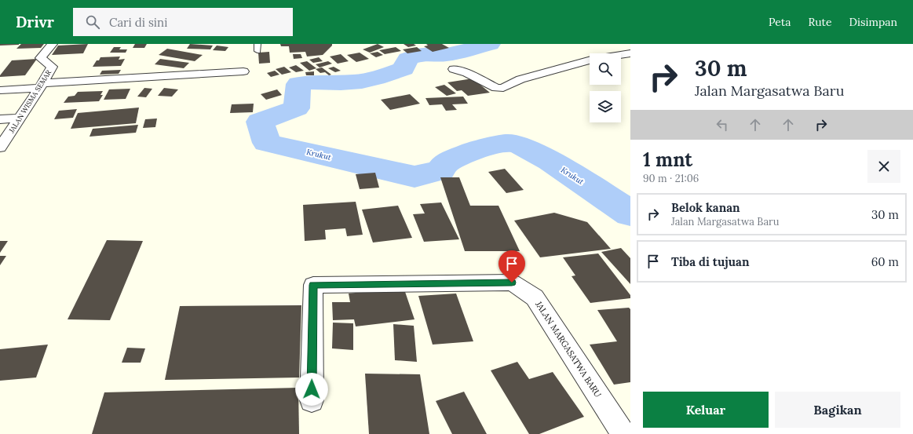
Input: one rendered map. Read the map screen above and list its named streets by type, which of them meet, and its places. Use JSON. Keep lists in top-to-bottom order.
{
  "streets": {
    "street": ["JALAN WISMA SEMAR", "JALAN MARGASATWA BARU"]
  },
  "water": ["Krukut"],
  "page": {
    "header": "Drivr",
    "search": "Cari di sini",
    "nav": ["Peta", "Rute", "Disimpan"],
    "turn": ["30 m", "Jalan Margasatwa Baru"],
    "heading": ["1 mnt", "90 m · 21:06"],
    "list": [
      {
        "name": "Belok kanan",
        "note": "Jalan Margasatwa Baru",
        "value": "30 m"
      },
      {
        "name": "Tiba di tujuan",
        "value": "60 m"
      }
    ],
    "buttons": ["Keluar", "Bagikan"]
  }
}
